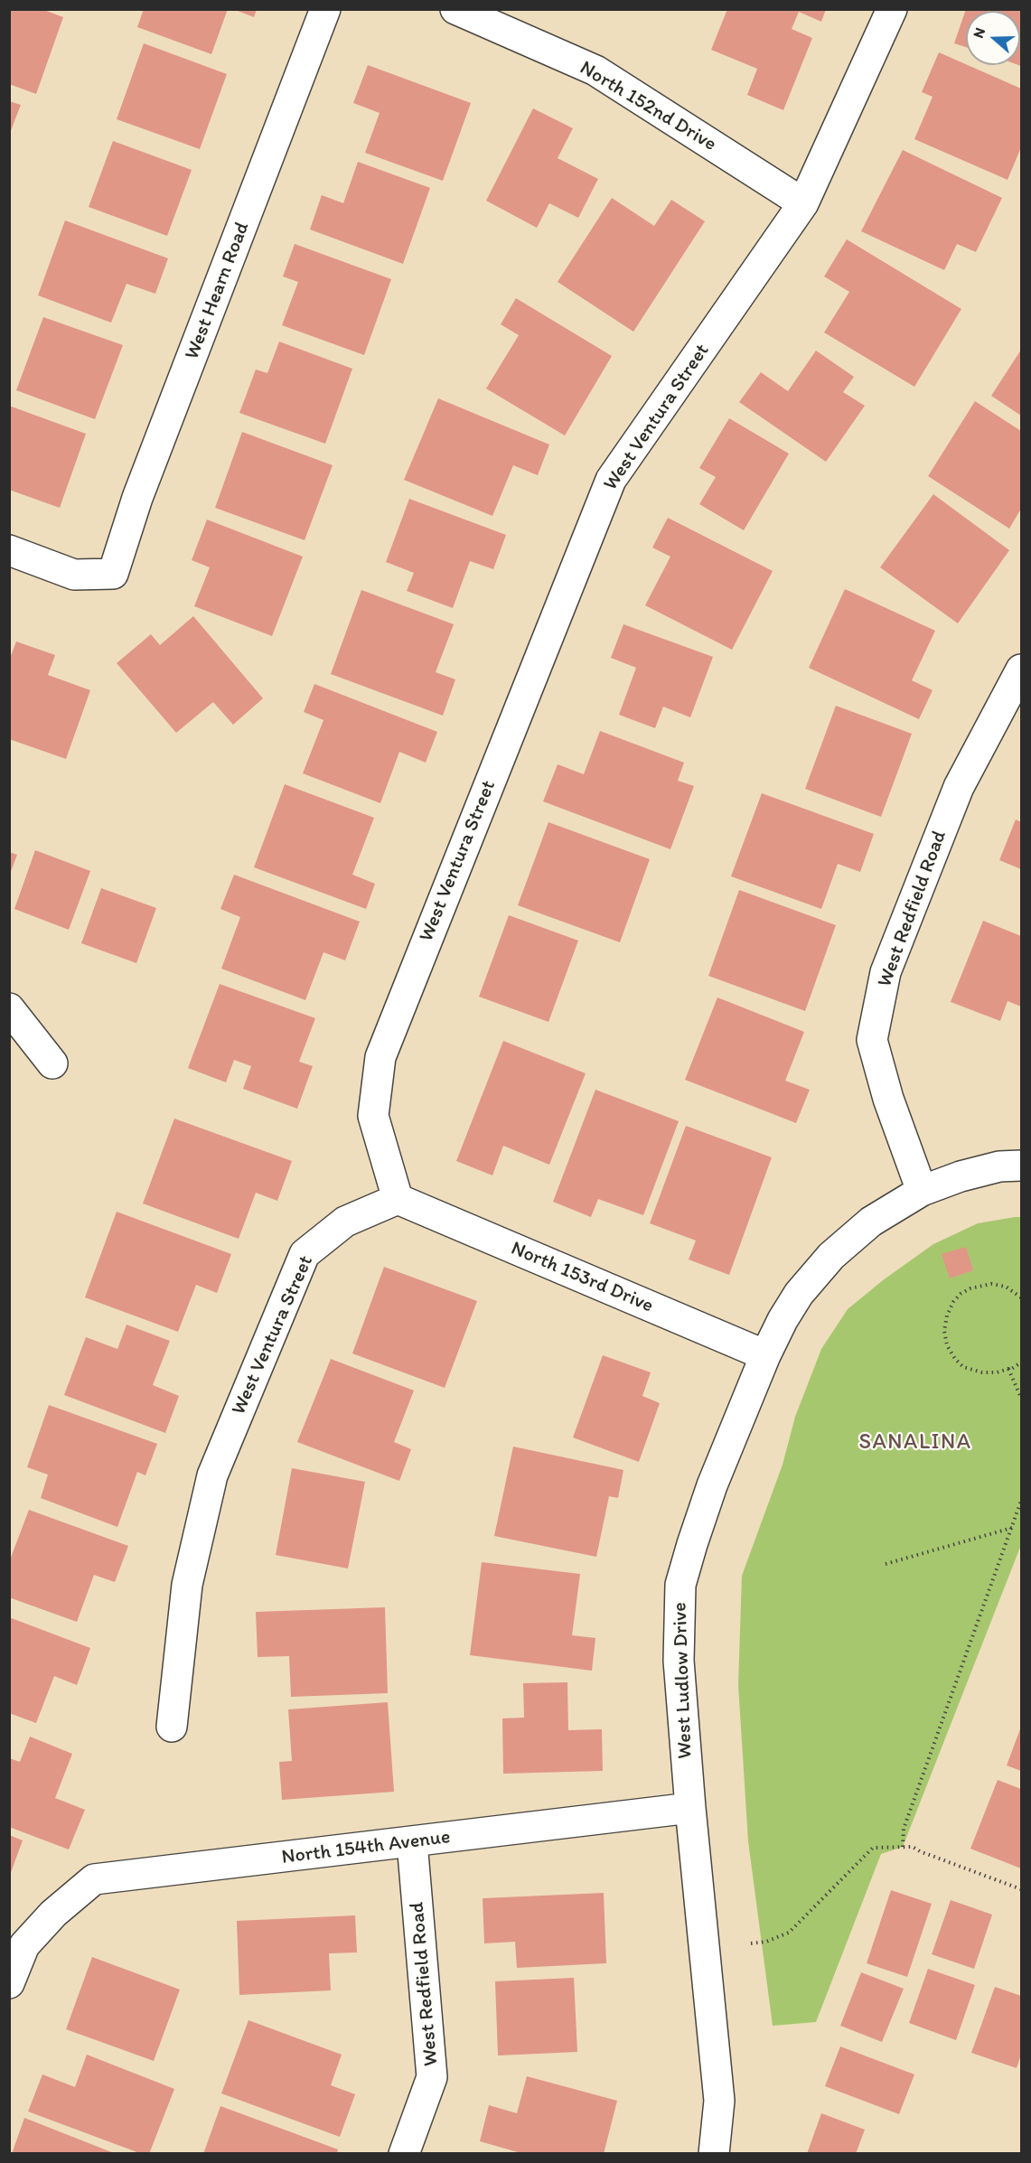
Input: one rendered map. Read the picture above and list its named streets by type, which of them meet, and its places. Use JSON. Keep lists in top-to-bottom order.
{
  "streets": {
    "street": [
      "North 152nd Drive",
      "West Hearn Road",
      "West Ventura Street",
      "West Redfield Road",
      "North 153rd Drive",
      "West Ludlow Drive",
      "North 154th Avenue"
    ]
  },
  "crossings": [
    ["North 152nd Drive", "West Ventura Street"],
    ["West Ventura Street", "North 153rd Drive"],
    ["West Redfield Road", "West Ludlow Drive"],
    ["West Redfield Road", "North 154th Avenue"],
    ["North 153rd Drive", "West Ludlow Drive"],
    ["West Ludlow Drive", "North 154th Avenue"]
  ],
  "districts": ["SANALINA"],
  "north": "left"
}
